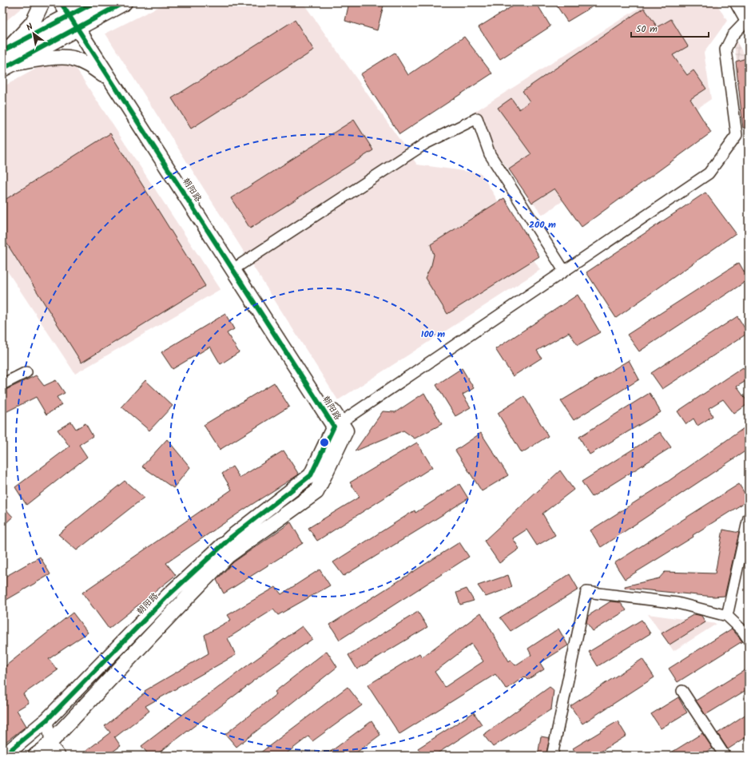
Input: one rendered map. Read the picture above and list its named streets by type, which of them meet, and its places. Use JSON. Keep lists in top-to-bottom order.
{
  "streets": {
    "street": ["朝阳路"]
  },
  "scale_bar": "50 m",
  "north": "top left",
  "rings": ["200 m", "100 m"]
}
